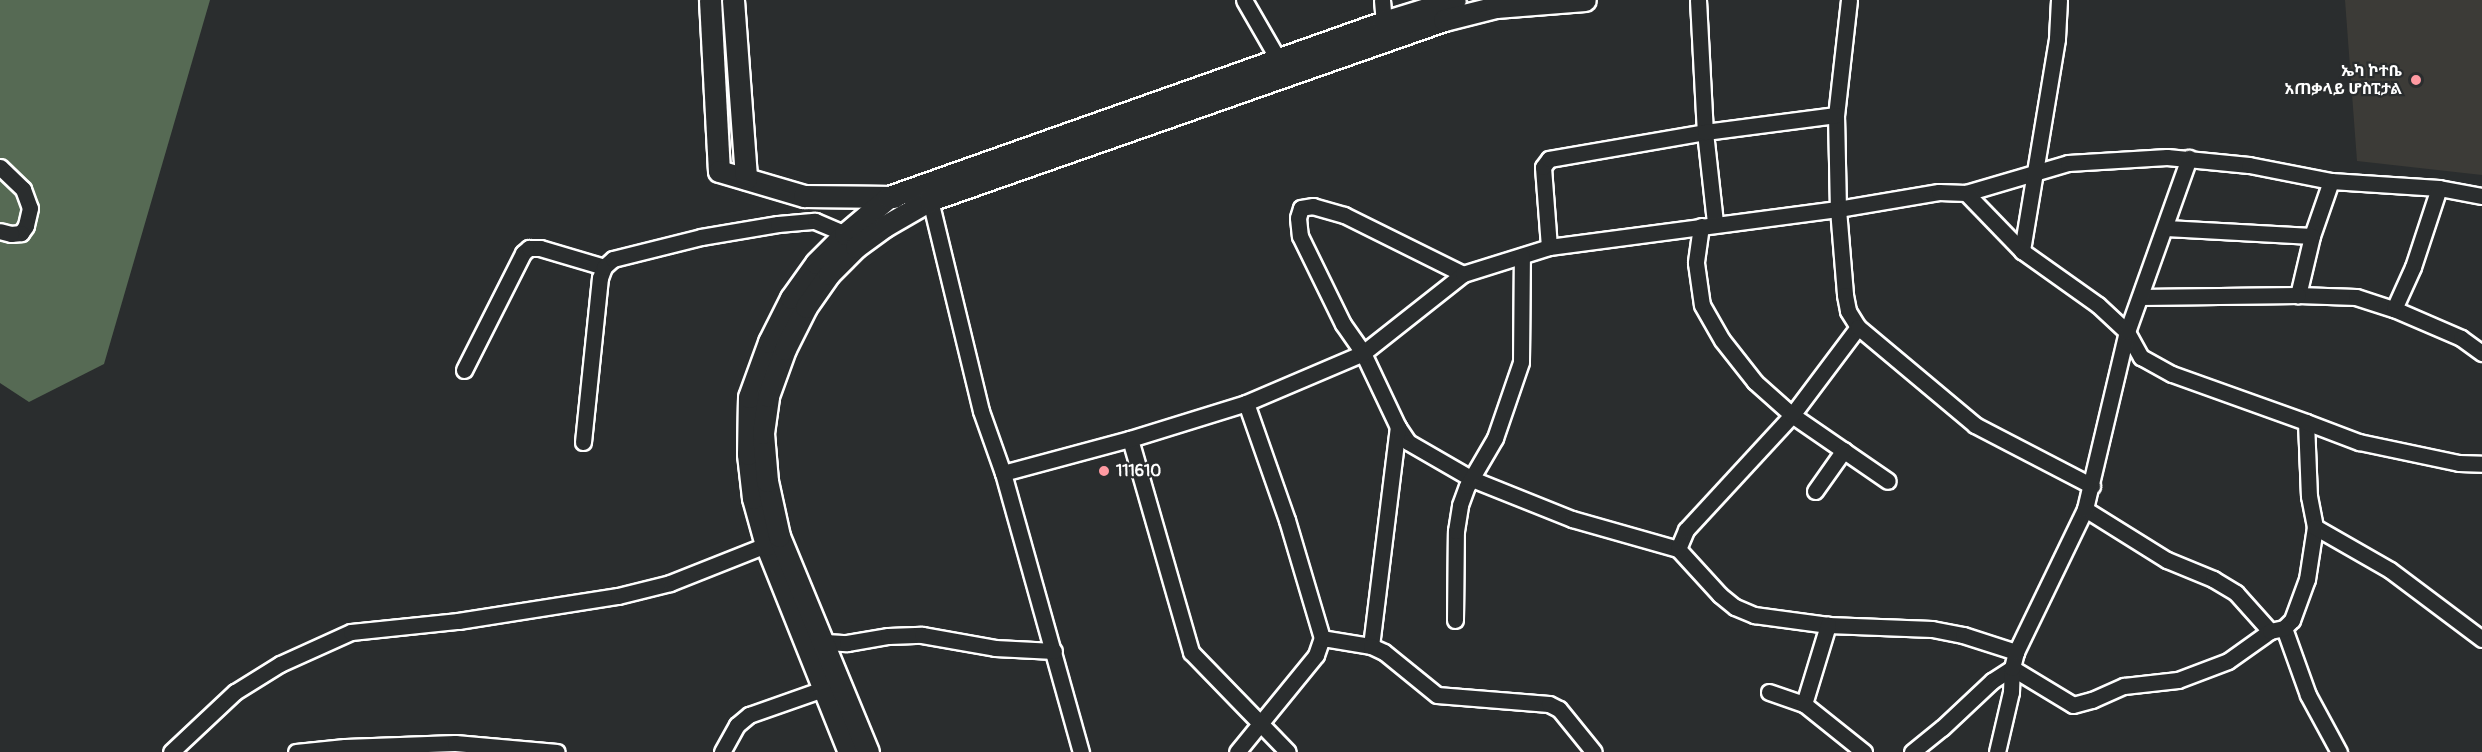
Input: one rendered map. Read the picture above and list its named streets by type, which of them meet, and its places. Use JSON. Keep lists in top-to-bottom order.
{
  "places": ["ኤካ ኮተቤ አጠቃላይ ሆስፒታል", "111610"]
}
